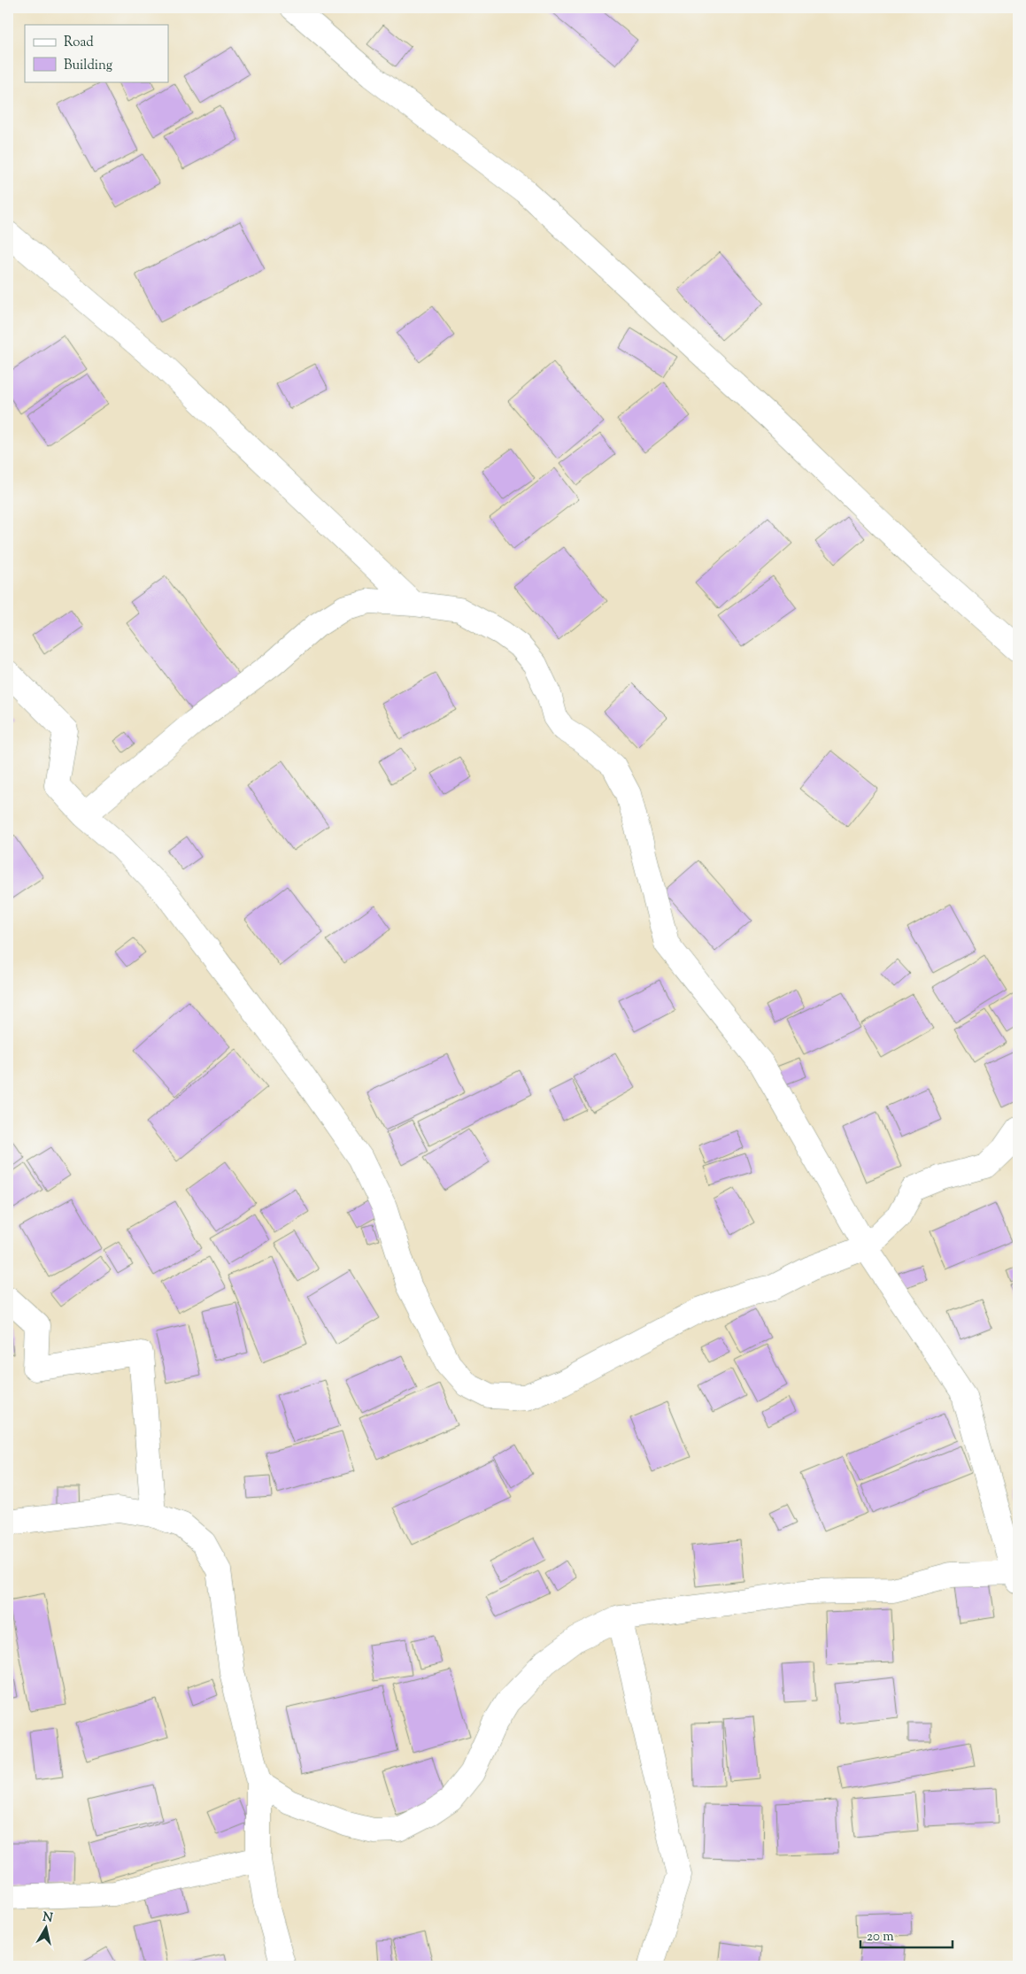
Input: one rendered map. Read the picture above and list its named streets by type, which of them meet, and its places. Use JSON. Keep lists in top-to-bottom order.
{
  "legend": ["Road", "Building"],
  "scale_bar": "20 m",
  "north": "top"
}
